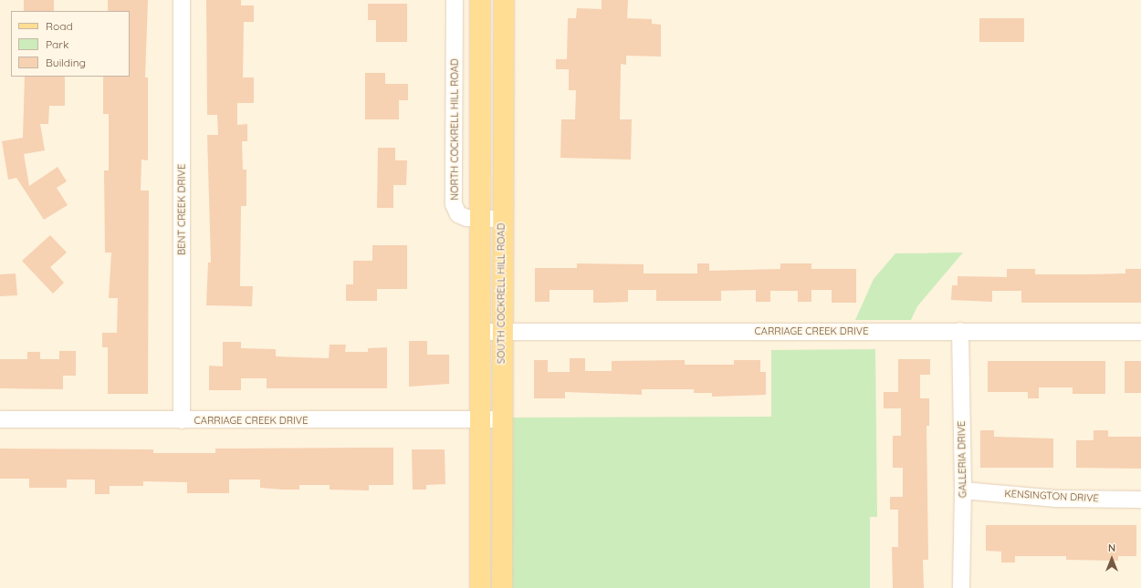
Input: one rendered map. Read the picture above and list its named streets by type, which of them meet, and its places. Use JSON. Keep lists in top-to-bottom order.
{
  "streets": {
    "main road": ["SOUTH COCKRELL HILL ROAD"],
    "street": [
      "NORTH COCKRELL HILL ROAD",
      "BENT CREEK DRIVE",
      "CARRIAGE CREEK DRIVE",
      "GALLERIA DRIVE",
      "KENSINGTON DRIVE"
    ]
  },
  "crossings": [
    ["NORTH COCKRELL HILL ROAD", "SOUTH COCKRELL HILL ROAD"],
    ["BENT CREEK DRIVE", "CARRIAGE CREEK DRIVE"],
    ["SOUTH COCKRELL HILL ROAD", "CARRIAGE CREEK DRIVE"],
    ["CARRIAGE CREEK DRIVE", "GALLERIA DRIVE"],
    ["GALLERIA DRIVE", "KENSINGTON DRIVE"]
  ],
  "legend": ["Road", "Park", "Building"],
  "north": "top"
}
